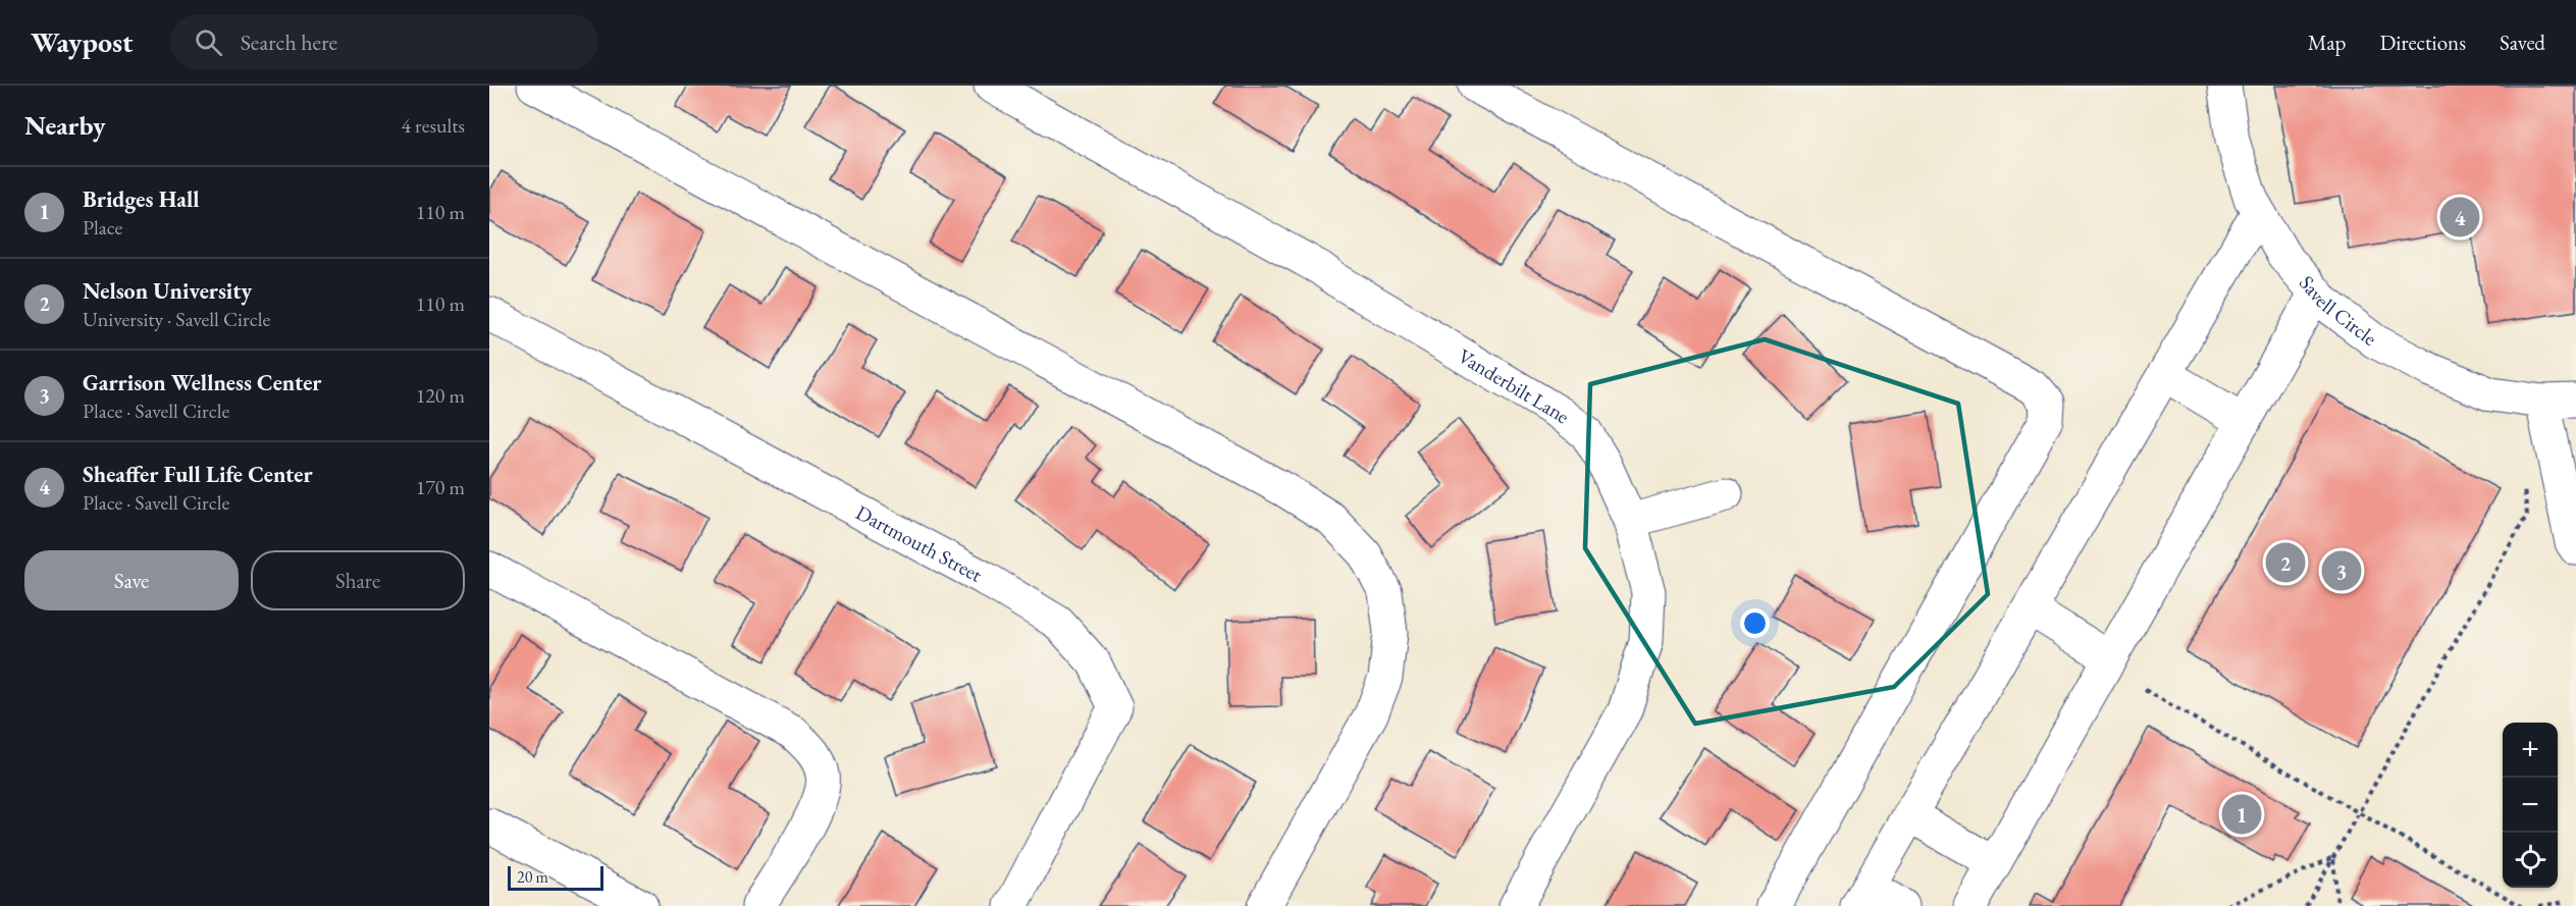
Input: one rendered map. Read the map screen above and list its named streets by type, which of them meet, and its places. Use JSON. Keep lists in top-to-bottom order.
{
  "streets": {
    "street": ["Savell Circle", "Vanderbilt Lane", "Dartmouth Street"]
  },
  "scale_bar": "20 m",
  "page": {
    "header": "Waypost",
    "search": "Search here",
    "nav": ["Map", "Directions", "Saved"],
    "heading": ["Nearby", "4 results"],
    "list": [
      {
        "mark": "1",
        "name": "Bridges Hall",
        "note": "Place",
        "value": "110 m"
      },
      {
        "mark": "2",
        "name": "Nelson University",
        "note": "University · Savell Circle",
        "value": "110 m"
      },
      {
        "mark": "3",
        "name": "Garrison Wellness Center",
        "note": "Place · Savell Circle",
        "value": "120 m"
      },
      {
        "mark": "4",
        "name": "Sheaffer Full Life Center",
        "note": "Place · Savell Circle",
        "value": "170 m"
      }
    ],
    "pins": [
      "4",
      "2",
      "3",
      "1"
    ],
    "buttons": ["Save", "Share"],
    "map_buttons": ["+", "−"],
    "scale": "20 m"
  }
}
